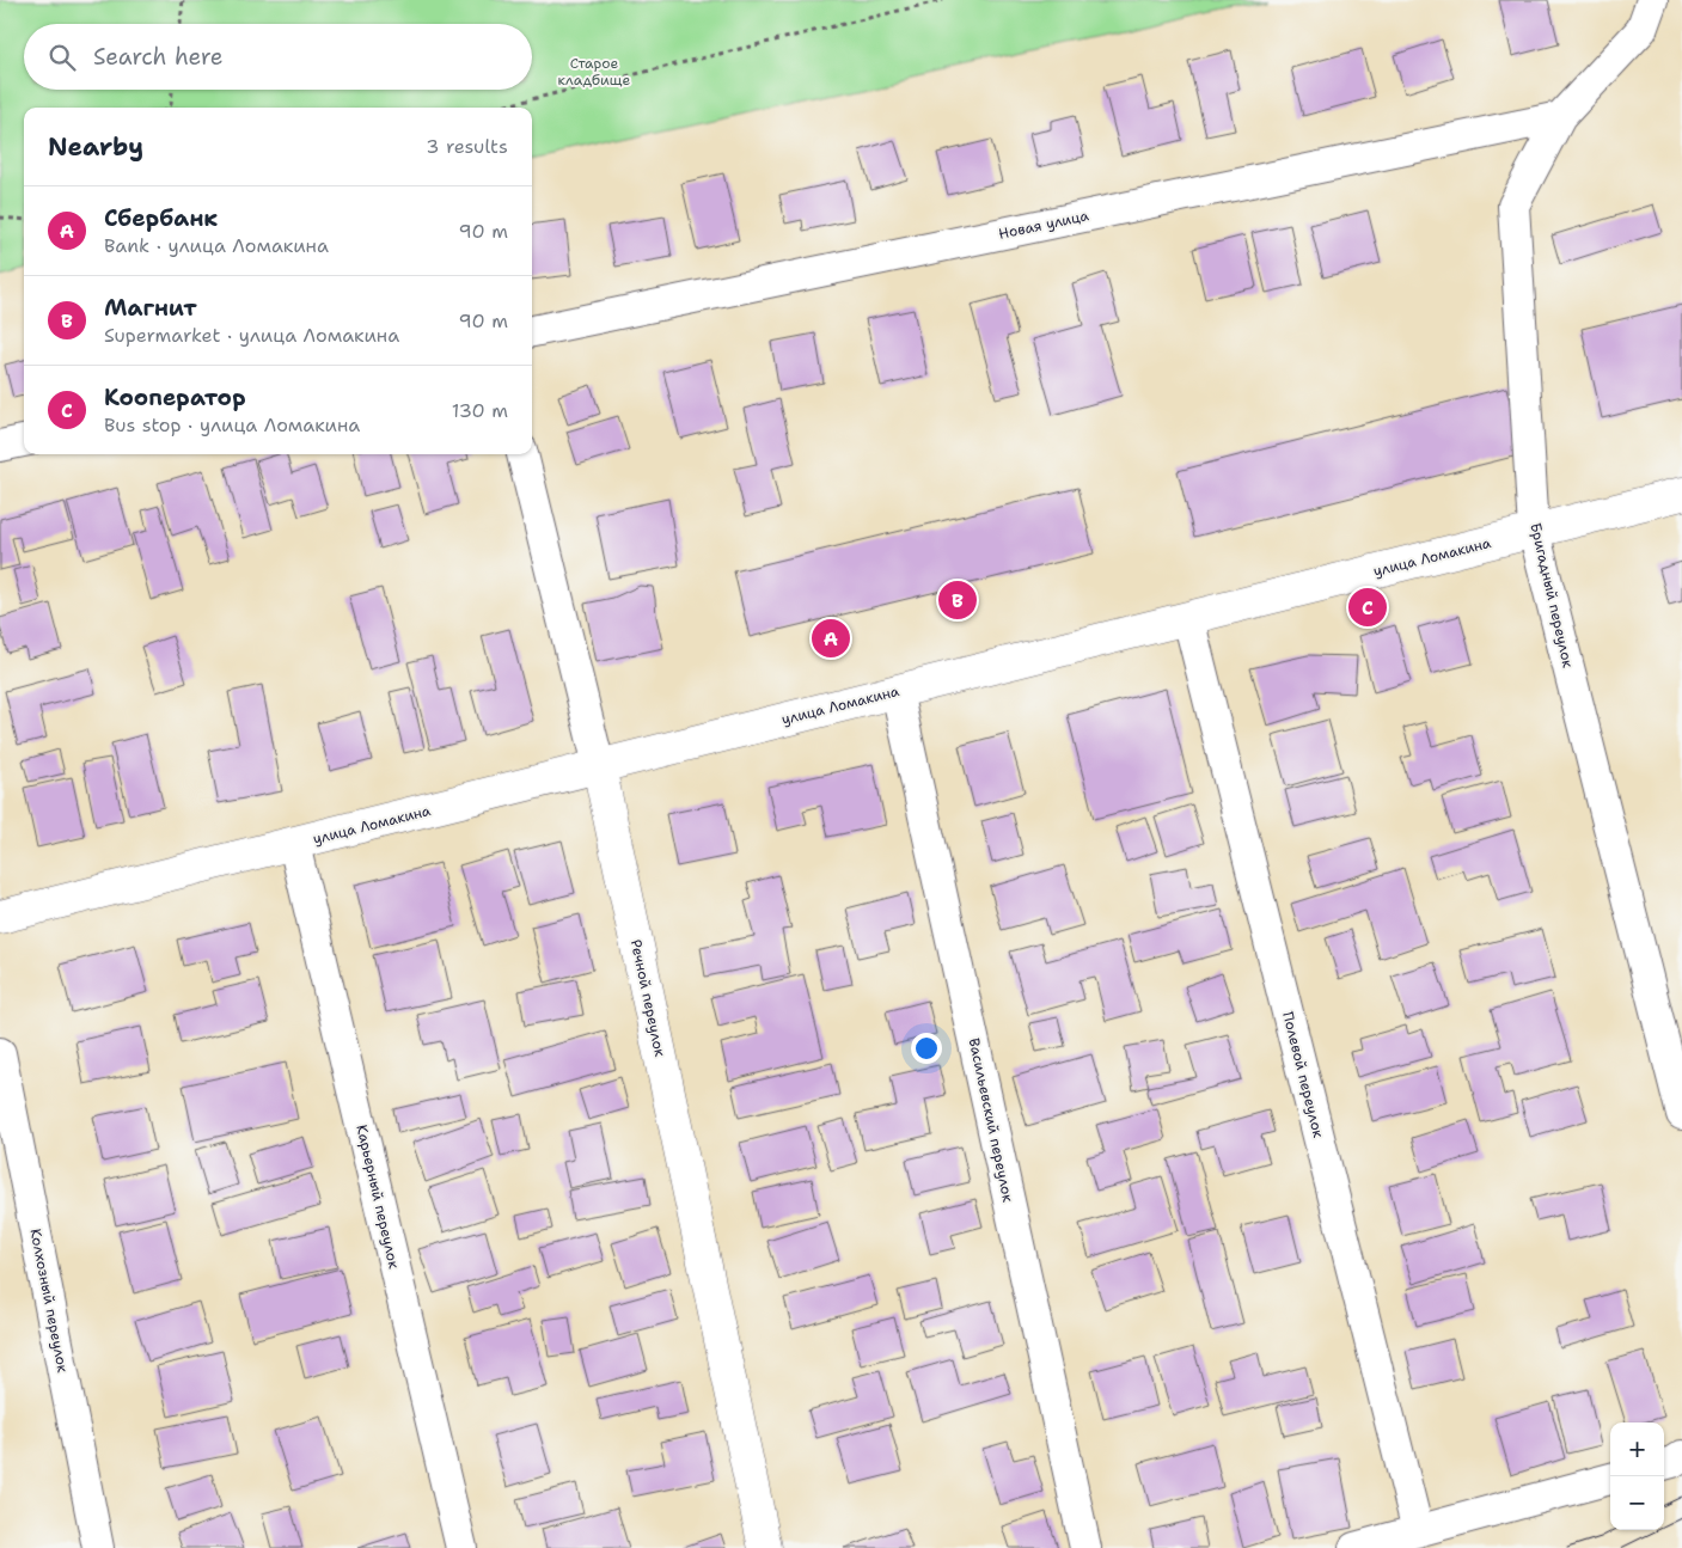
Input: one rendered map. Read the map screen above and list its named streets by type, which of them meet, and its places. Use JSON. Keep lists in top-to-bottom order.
{
  "streets": {
    "main road": ["улица Ломакина", "Речной переулок"],
    "street": [
      "Новая улица",
      "Бригадный переулок",
      "Полевой переулок",
      "Васильевский переулок",
      "Карьерный переулок",
      "Колхозный переулок"
    ]
  },
  "crossings": [
    ["Новая улица", "Бригадный переулок"],
    ["улица Ломакина", "Бригадный переулок"],
    ["улица Ломакина", "Речной переулок"],
    ["улица Ломакина", "Полевой переулок"],
    ["улица Ломакина", "Васильевский переулок"],
    ["улица Ломакина", "Карьерный переулок"]
  ],
  "parks": ["Старое кладбище"],
  "page": {
    "search": "Search here",
    "heading": ["Nearby", "3 results"],
    "list": [
      {
        "mark": "A",
        "name": "Сбербанк",
        "note": "Bank · улица Ломакина",
        "value": "90 m"
      },
      {
        "mark": "B",
        "name": "Магнит",
        "note": "Supermarket · улица Ломакина",
        "value": "90 m"
      },
      {
        "mark": "C",
        "name": "Кооператор",
        "note": "Bus stop · улица Ломакина",
        "value": "130 m"
      }
    ],
    "pins": ["B", "C", "A"],
    "map_buttons": ["+", "−"]
  }
}
